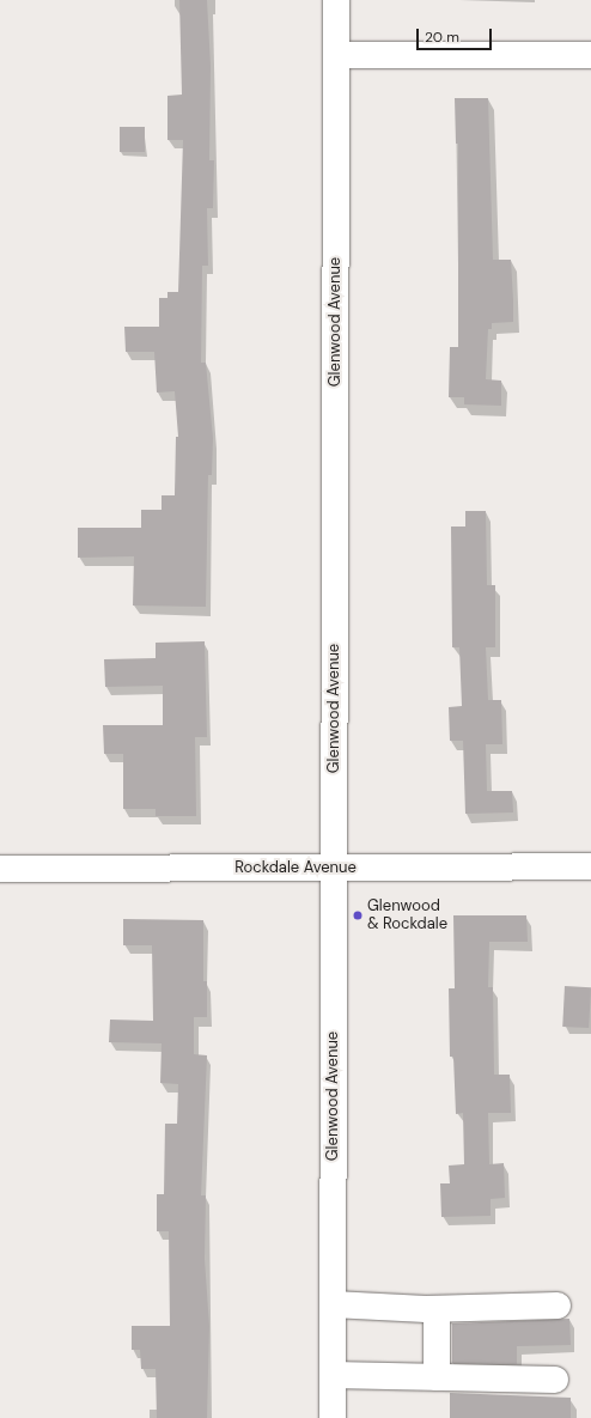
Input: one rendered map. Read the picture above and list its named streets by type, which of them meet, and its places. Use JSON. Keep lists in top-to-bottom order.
{
  "streets": {
    "street": ["Glenwood Avenue", "Rockdale Avenue"]
  },
  "crossings": [
    ["Glenwood Avenue", "Rockdale Avenue"]
  ],
  "places": ["Glenwood & Rockdale"],
  "scale_bar": "20 m"
}
